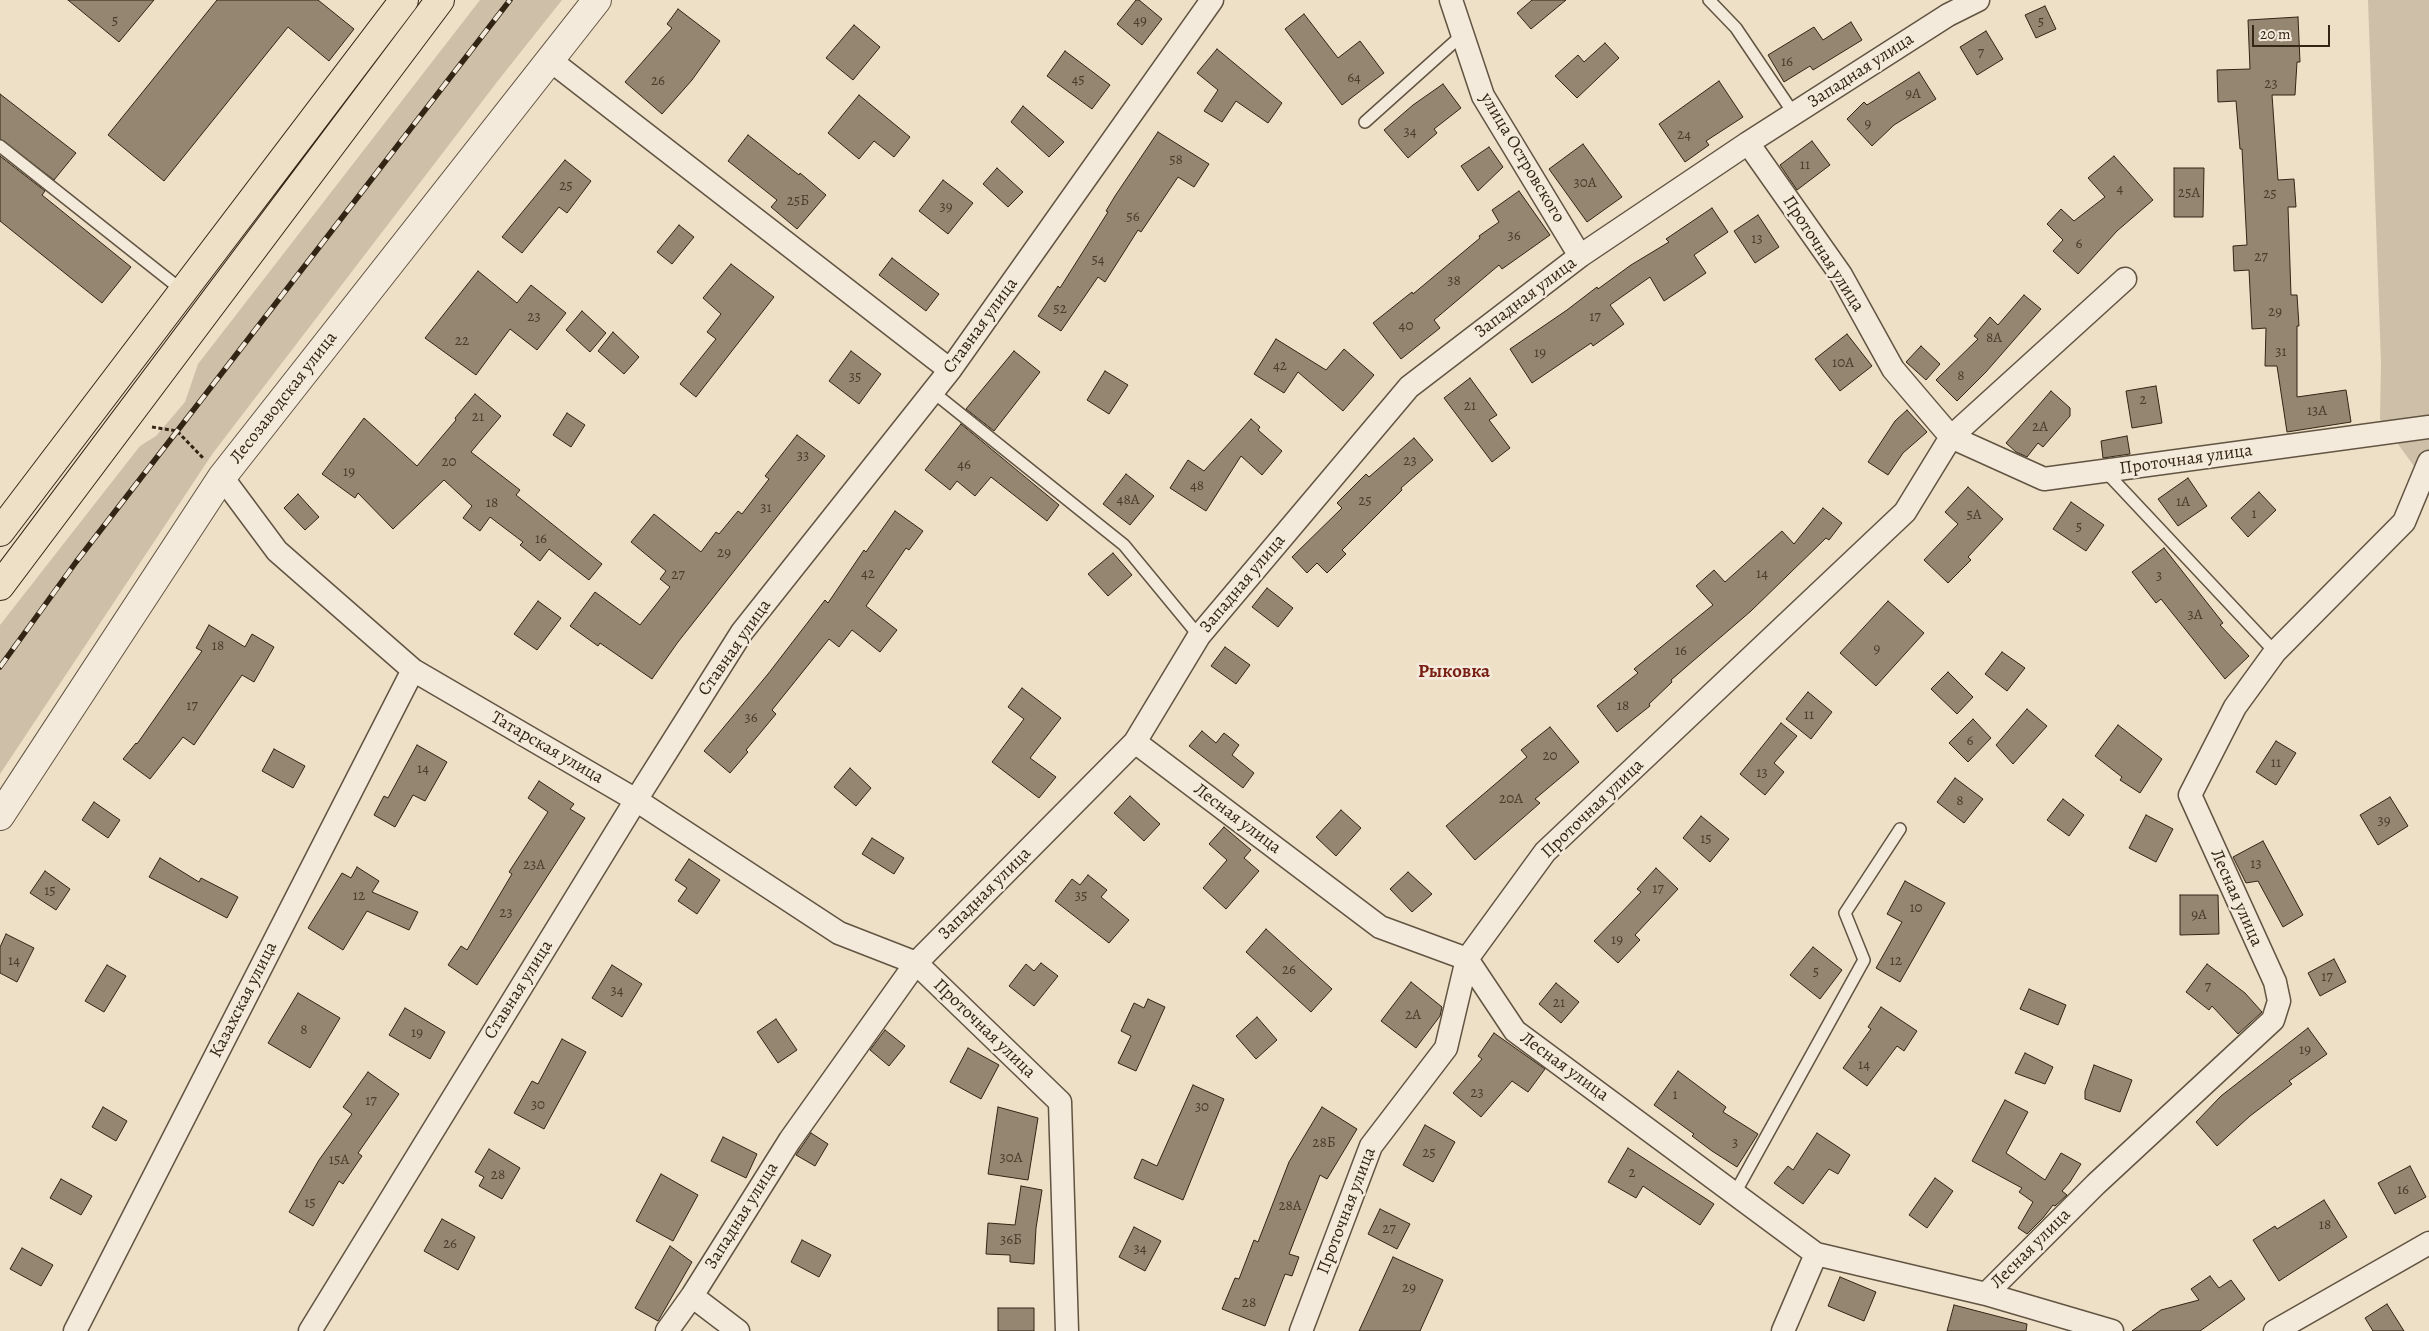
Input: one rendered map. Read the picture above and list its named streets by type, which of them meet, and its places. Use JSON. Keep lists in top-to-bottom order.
{
  "streets": {
    "street": [
      "Западная улица",
      "улица Островского",
      "Проточная улица",
      "Ставная улица",
      "Лесозаводская улица",
      "Татарская улица",
      "Лесная улица",
      "Казахская улица"
    ]
  },
  "crossings": [
    ["Западная улица", "улица Островского"],
    ["Западная улица", "Проточная улица"],
    ["Западная улица", "Татарская улица"],
    ["Западная улица", "Лесная улица"],
    ["Проточная улица", "Татарская улица"],
    ["Проточная улица", "Лесная улица"],
    ["Ставная улица", "Татарская улица"],
    ["Лесозаводская улица", "Татарская улица"],
    ["Татарская улица", "Казахская улица"]
  ],
  "districts": ["Рыковка"],
  "house_numbers": [
    "5",
    "49",
    "5",
    "7",
    "16",
    "64",
    "45",
    "26",
    "23",
    "9А",
    "9",
    "34",
    "24",
    "58",
    "11",
    "30А",
    "25",
    "4",
    "25А",
    "25",
    "25Б",
    "39",
    "56",
    "36",
    "13",
    "6",
    "27",
    "54",
    "38",
    "52",
    "29",
    "23",
    "17",
    "40",
    "8А",
    "22",
    "31",
    "19",
    "10А",
    "42",
    "8",
    "35",
    "2",
    "21",
    "13А",
    "21",
    "2А",
    "33",
    "23",
    "20",
    "46",
    "19",
    "48",
    "48А",
    "25",
    "1А",
    "18",
    "31",
    "1",
    "5А",
    "5",
    "16",
    "29",
    "42",
    "14",
    "27",
    "3",
    "3А",
    "18",
    "9",
    "16",
    "17",
    "18",
    "11",
    "36",
    "6",
    "20",
    "11",
    "14",
    "13",
    "20А",
    "8",
    "39",
    "15",
    "13",
    "23А",
    "17",
    "15",
    "12",
    "35",
    "10",
    "23",
    "9А",
    "19",
    "14",
    "12",
    "26",
    "5",
    "17",
    "7",
    "34",
    "21",
    "2А",
    "8",
    "19",
    "19",
    "14",
    "23",
    "1",
    "17",
    "30",
    "30",
    "28Б",
    "3",
    "25",
    "30А",
    "15А",
    "2",
    "28",
    "16",
    "15",
    "28А",
    "18",
    "27",
    "36Б",
    "26",
    "34",
    "29",
    "28"
  ],
  "scale_bar": "20 m"
}
